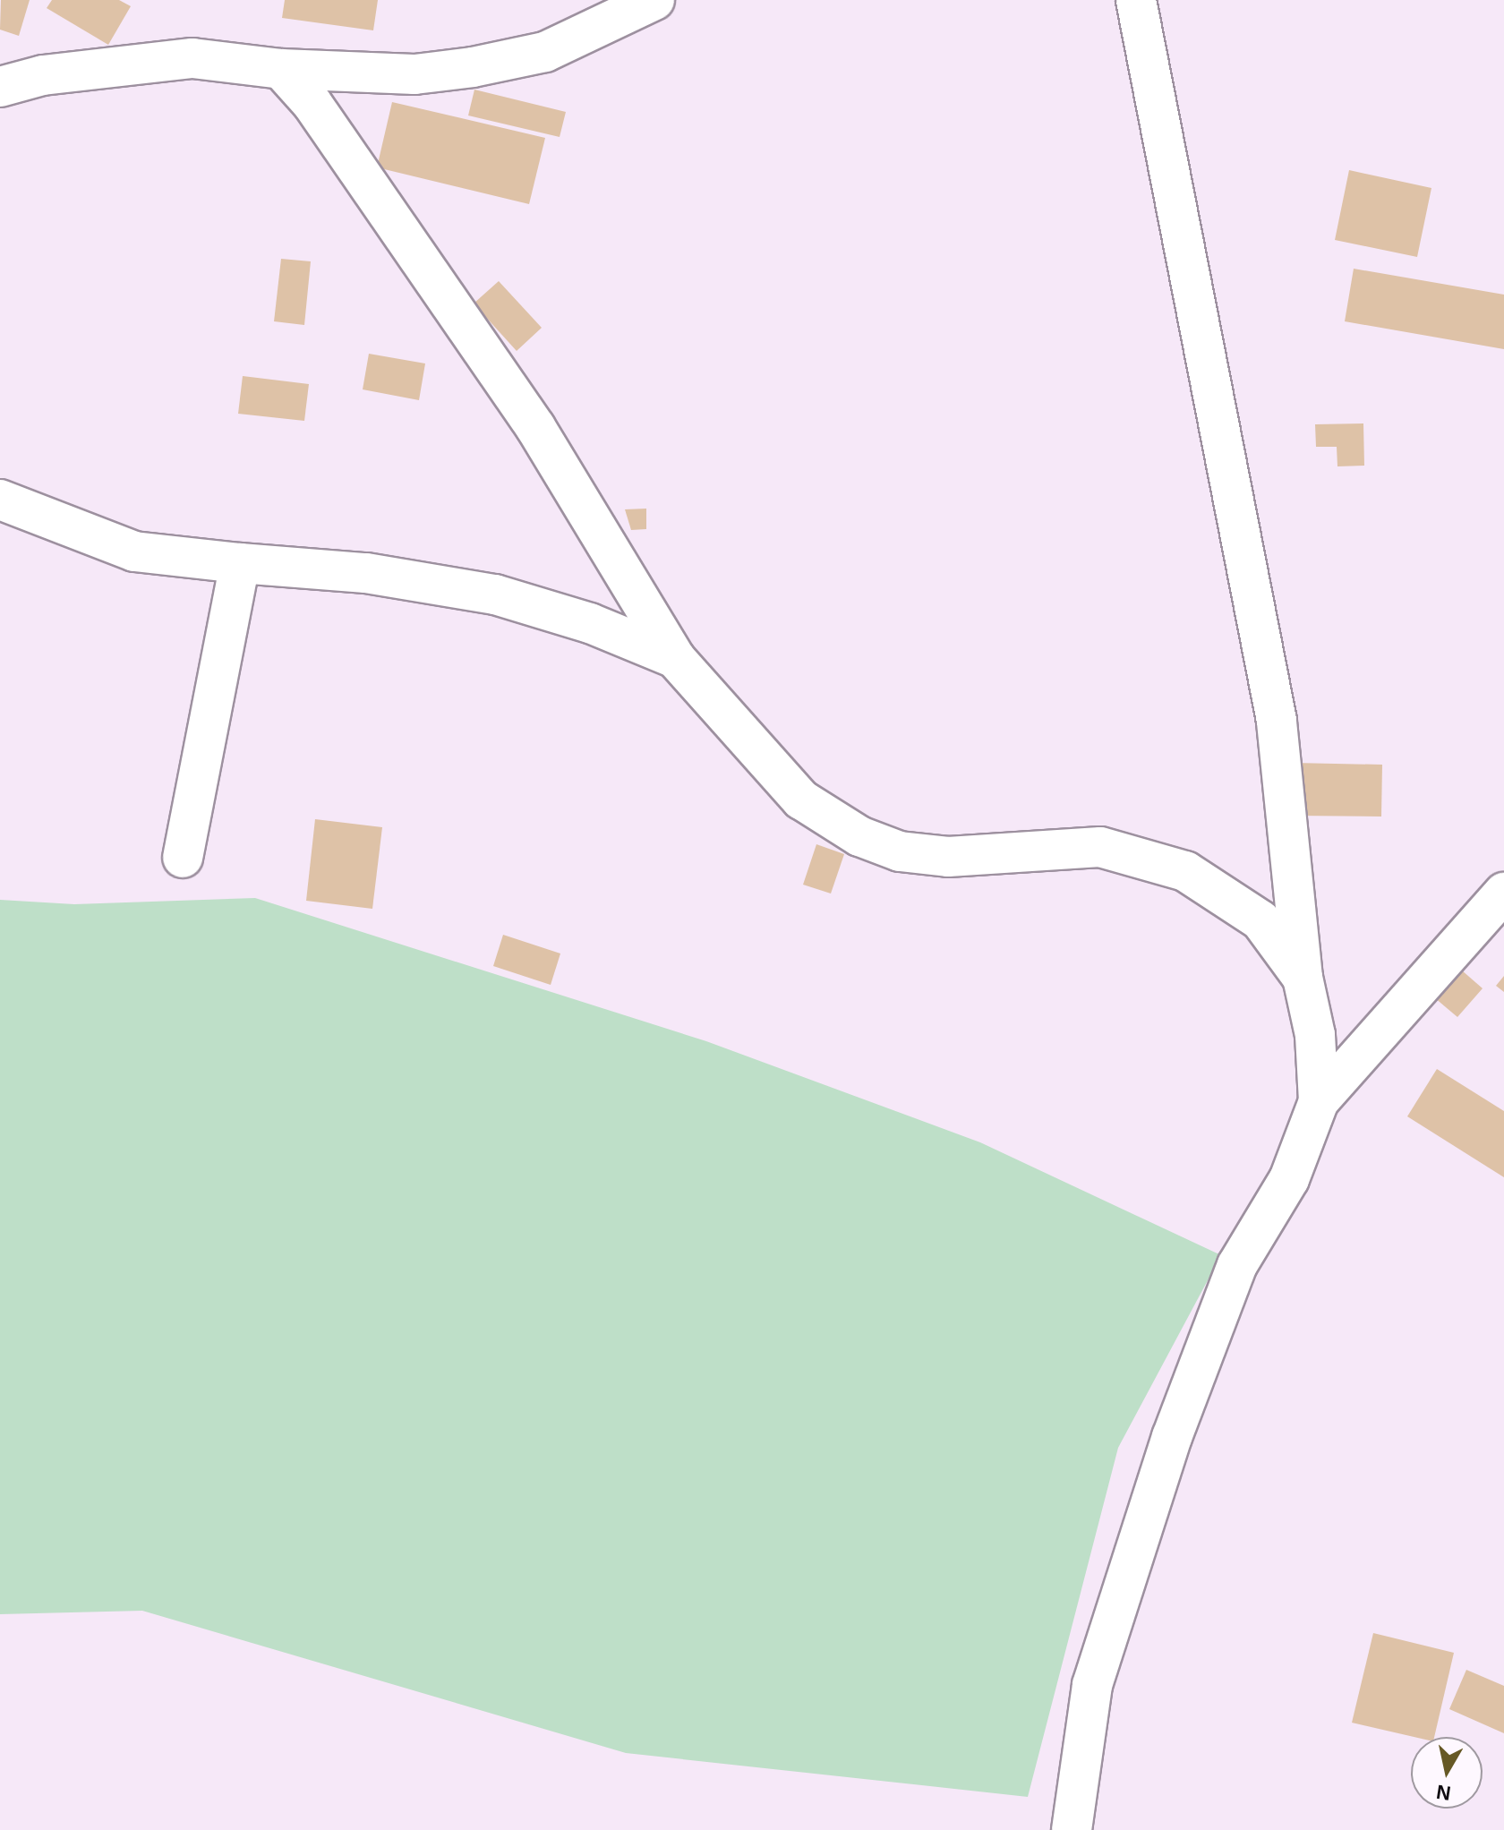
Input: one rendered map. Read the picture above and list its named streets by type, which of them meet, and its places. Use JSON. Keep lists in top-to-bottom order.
{
  "north": "bottom"
}
